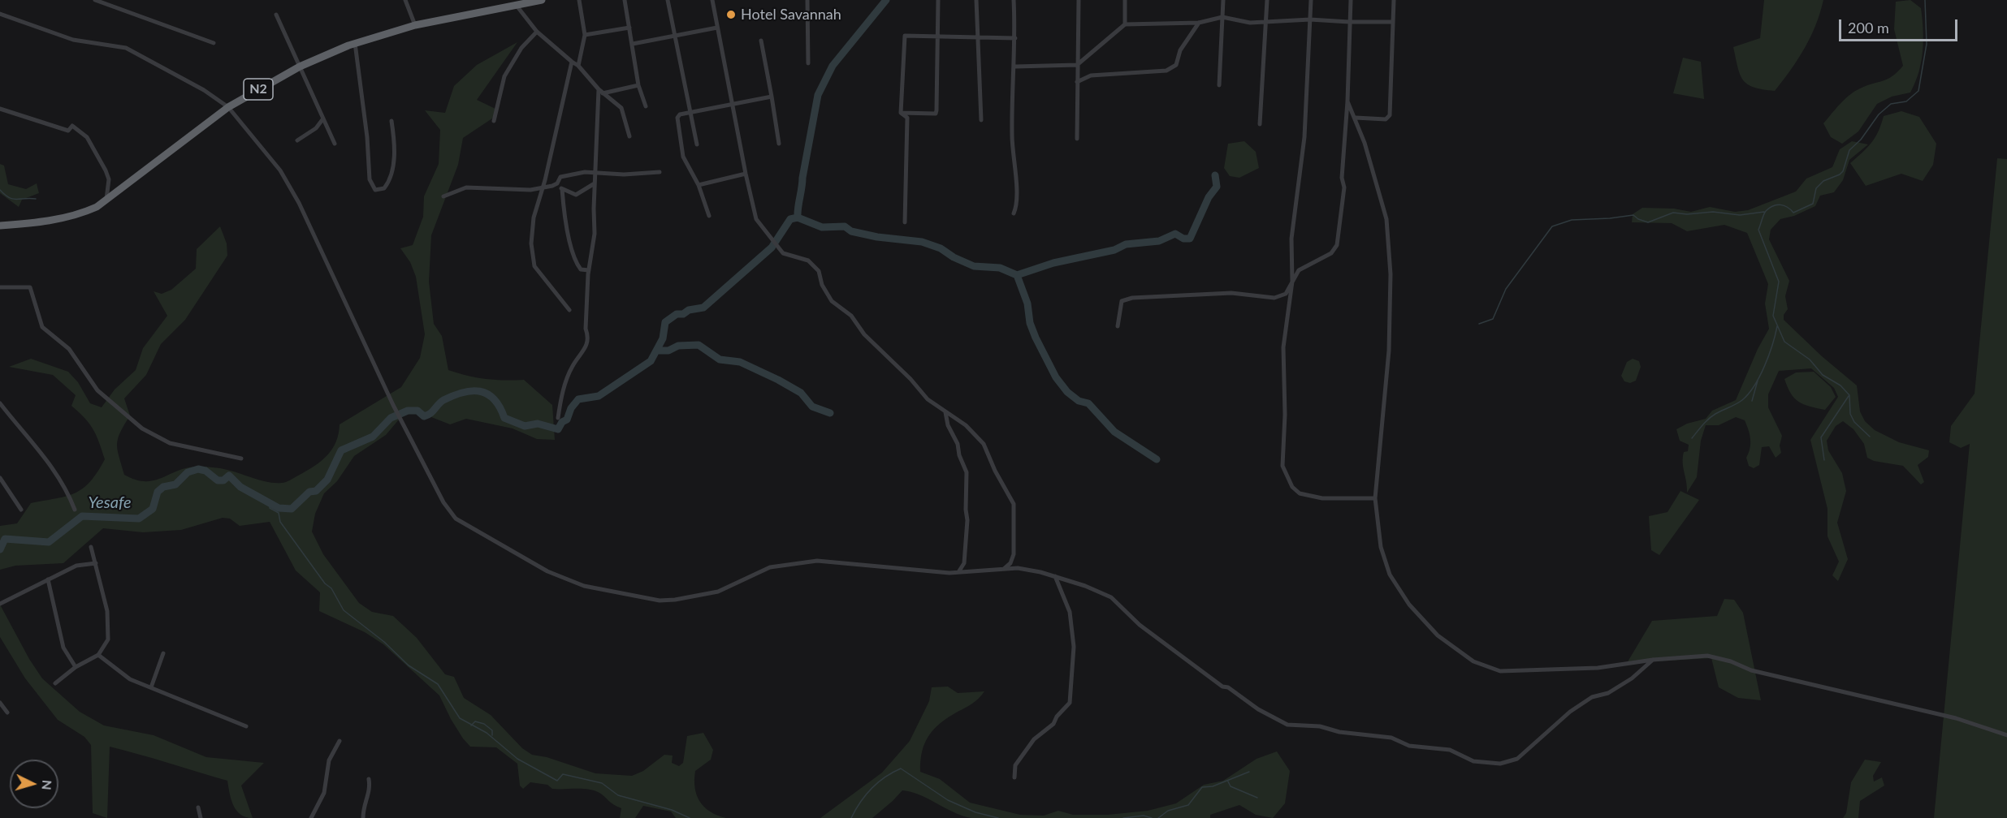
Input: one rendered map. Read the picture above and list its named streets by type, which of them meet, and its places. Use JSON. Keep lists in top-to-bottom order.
{
  "streets": {
    "highway": ["N2"]
  },
  "water": ["Yesafe"],
  "places": ["Hotel Savannah"],
  "scale_bar": "200 m",
  "north": "right"
}
